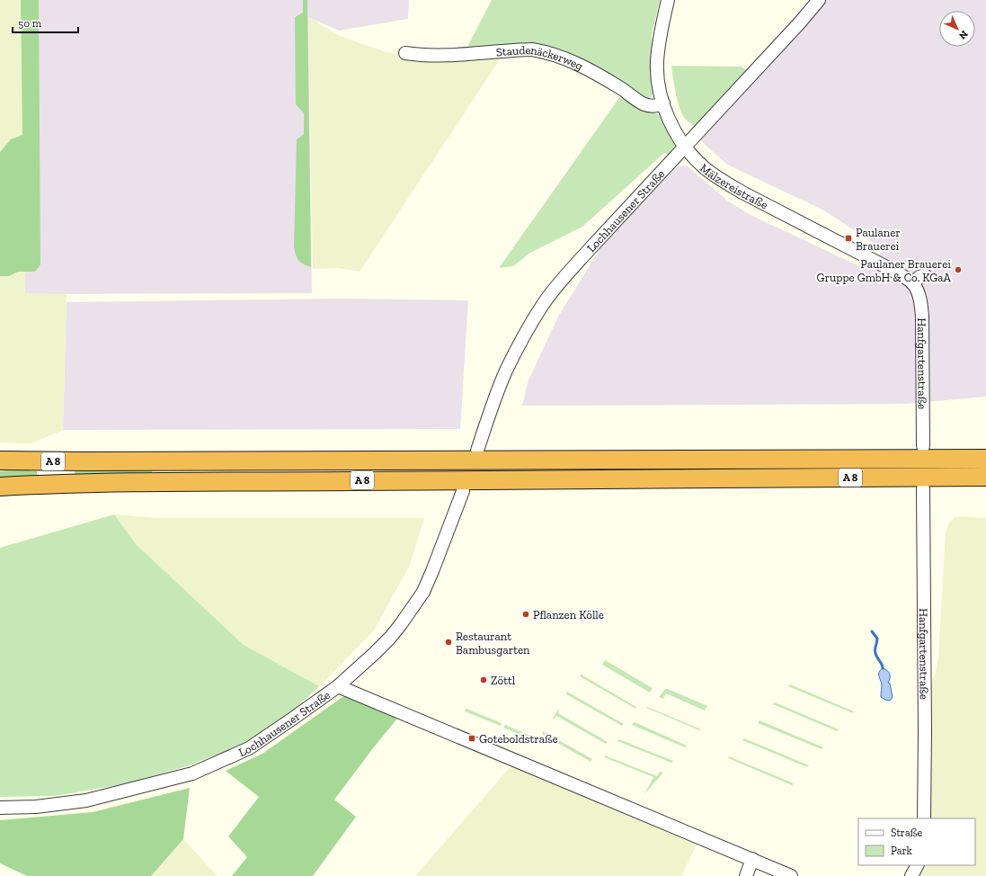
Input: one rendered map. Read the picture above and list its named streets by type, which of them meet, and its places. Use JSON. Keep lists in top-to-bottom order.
{
  "streets": {
    "highway": ["A 8"],
    "street": [
      "Staudenäckerweg",
      "Mälzereistraße",
      "Lochhausener Straße",
      "Hanfgartenstraße"
    ]
  },
  "crossings": [
    ["Staudenäckerweg", "Mälzereistraße"],
    ["Mälzereistraße", "Lochhausener Straße"],
    ["Mälzereistraße", "Hanfgartenstraße"]
  ],
  "places": {
    "transit": ["Paulaner Brauerei", "Goteboldstraße"],
    "other": [
      "Paulaner Brauerei Gruppe GmbH & Co. KGaA",
      "Pflanzen Kölle",
      "Restaurant Bambusgarten",
      "Zöttl"
    ]
  },
  "legend": ["Straße", "Park"],
  "scale_bar": "50 m",
  "north": "bottom right"
}
